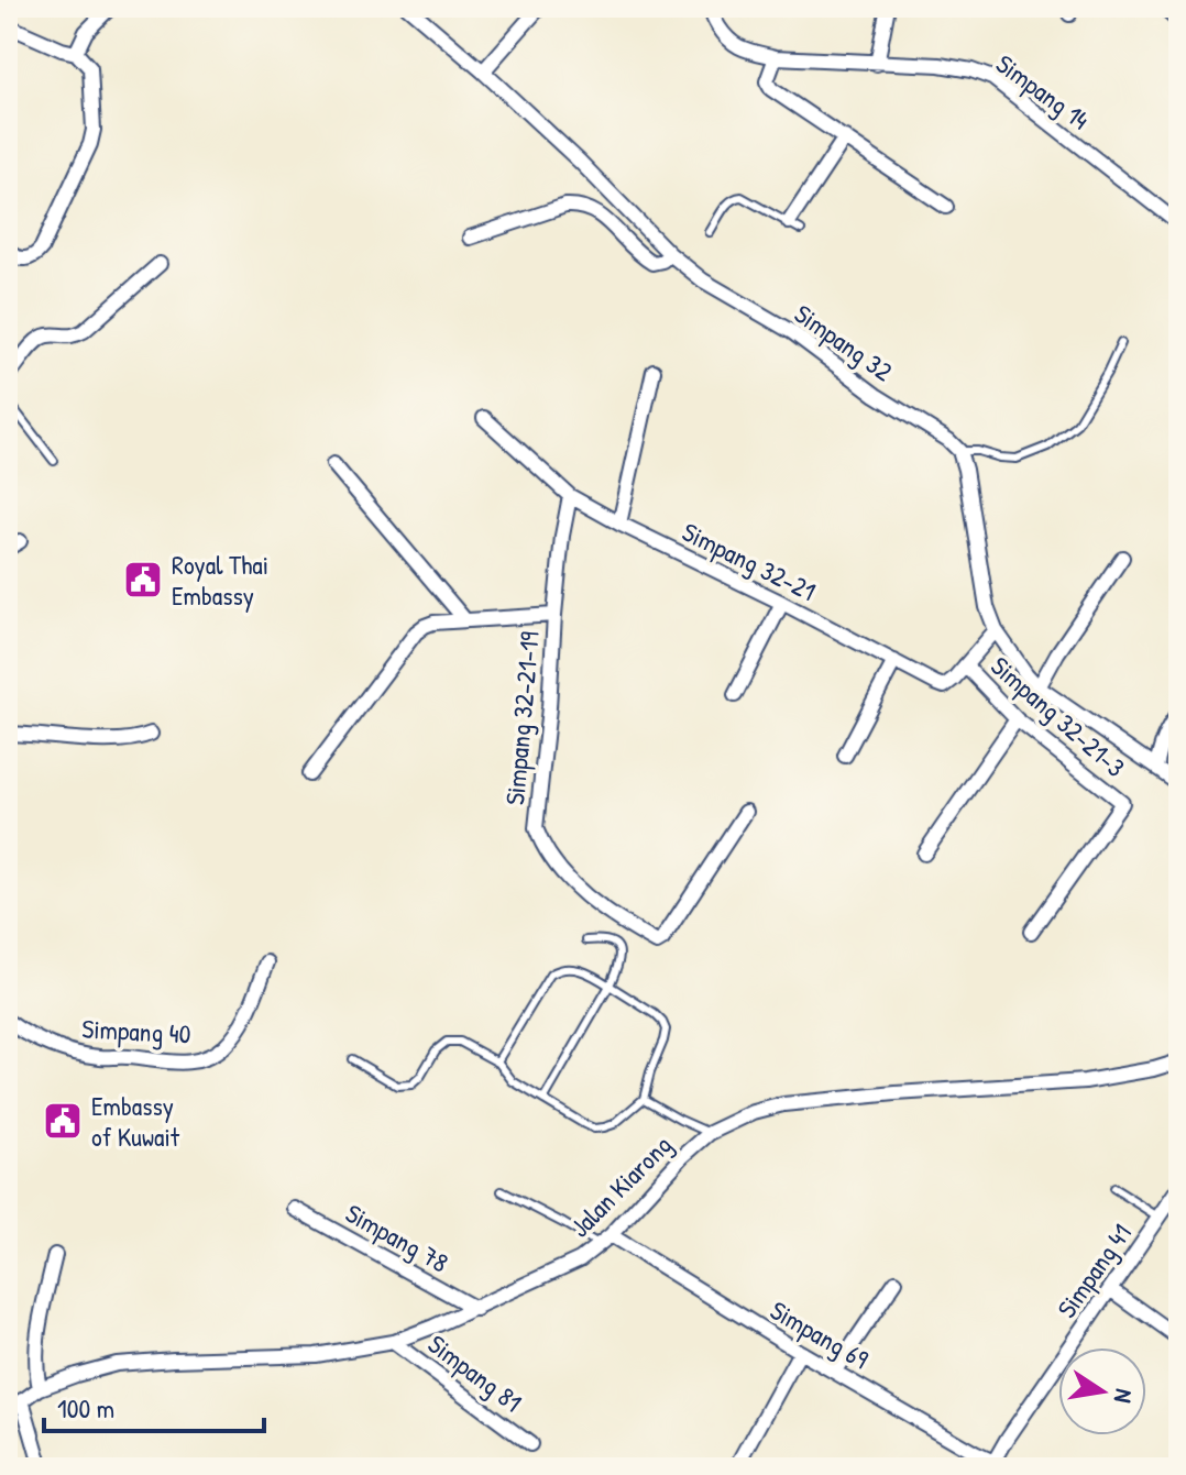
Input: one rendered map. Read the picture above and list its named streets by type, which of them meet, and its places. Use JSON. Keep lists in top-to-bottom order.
{
  "streets": {
    "street": [
      "Simpang 14",
      "Simpang 32",
      "Simpang 32-21",
      "Simpang 32-21-3",
      "Simpang 32-21-19",
      "Simpang 40",
      "Jalan Kiarong",
      "Simpang 78",
      "Simpang 41",
      "Simpang 69",
      "Simpang 81"
    ]
  },
  "crossings": [
    ["Simpang 32-21", "Simpang 32-21-3"],
    ["Simpang 32-21", "Simpang 32-21-19"],
    ["Jalan Kiarong", "Simpang 78"],
    ["Jalan Kiarong", "Simpang 69"],
    ["Jalan Kiarong", "Simpang 81"],
    ["Simpang 41", "Simpang 69"]
  ],
  "places": {
    "public building": ["Royal Thai Embassy", "Embassy of Kuwait"]
  },
  "scale_bar": "100 m",
  "north": "right"
}
